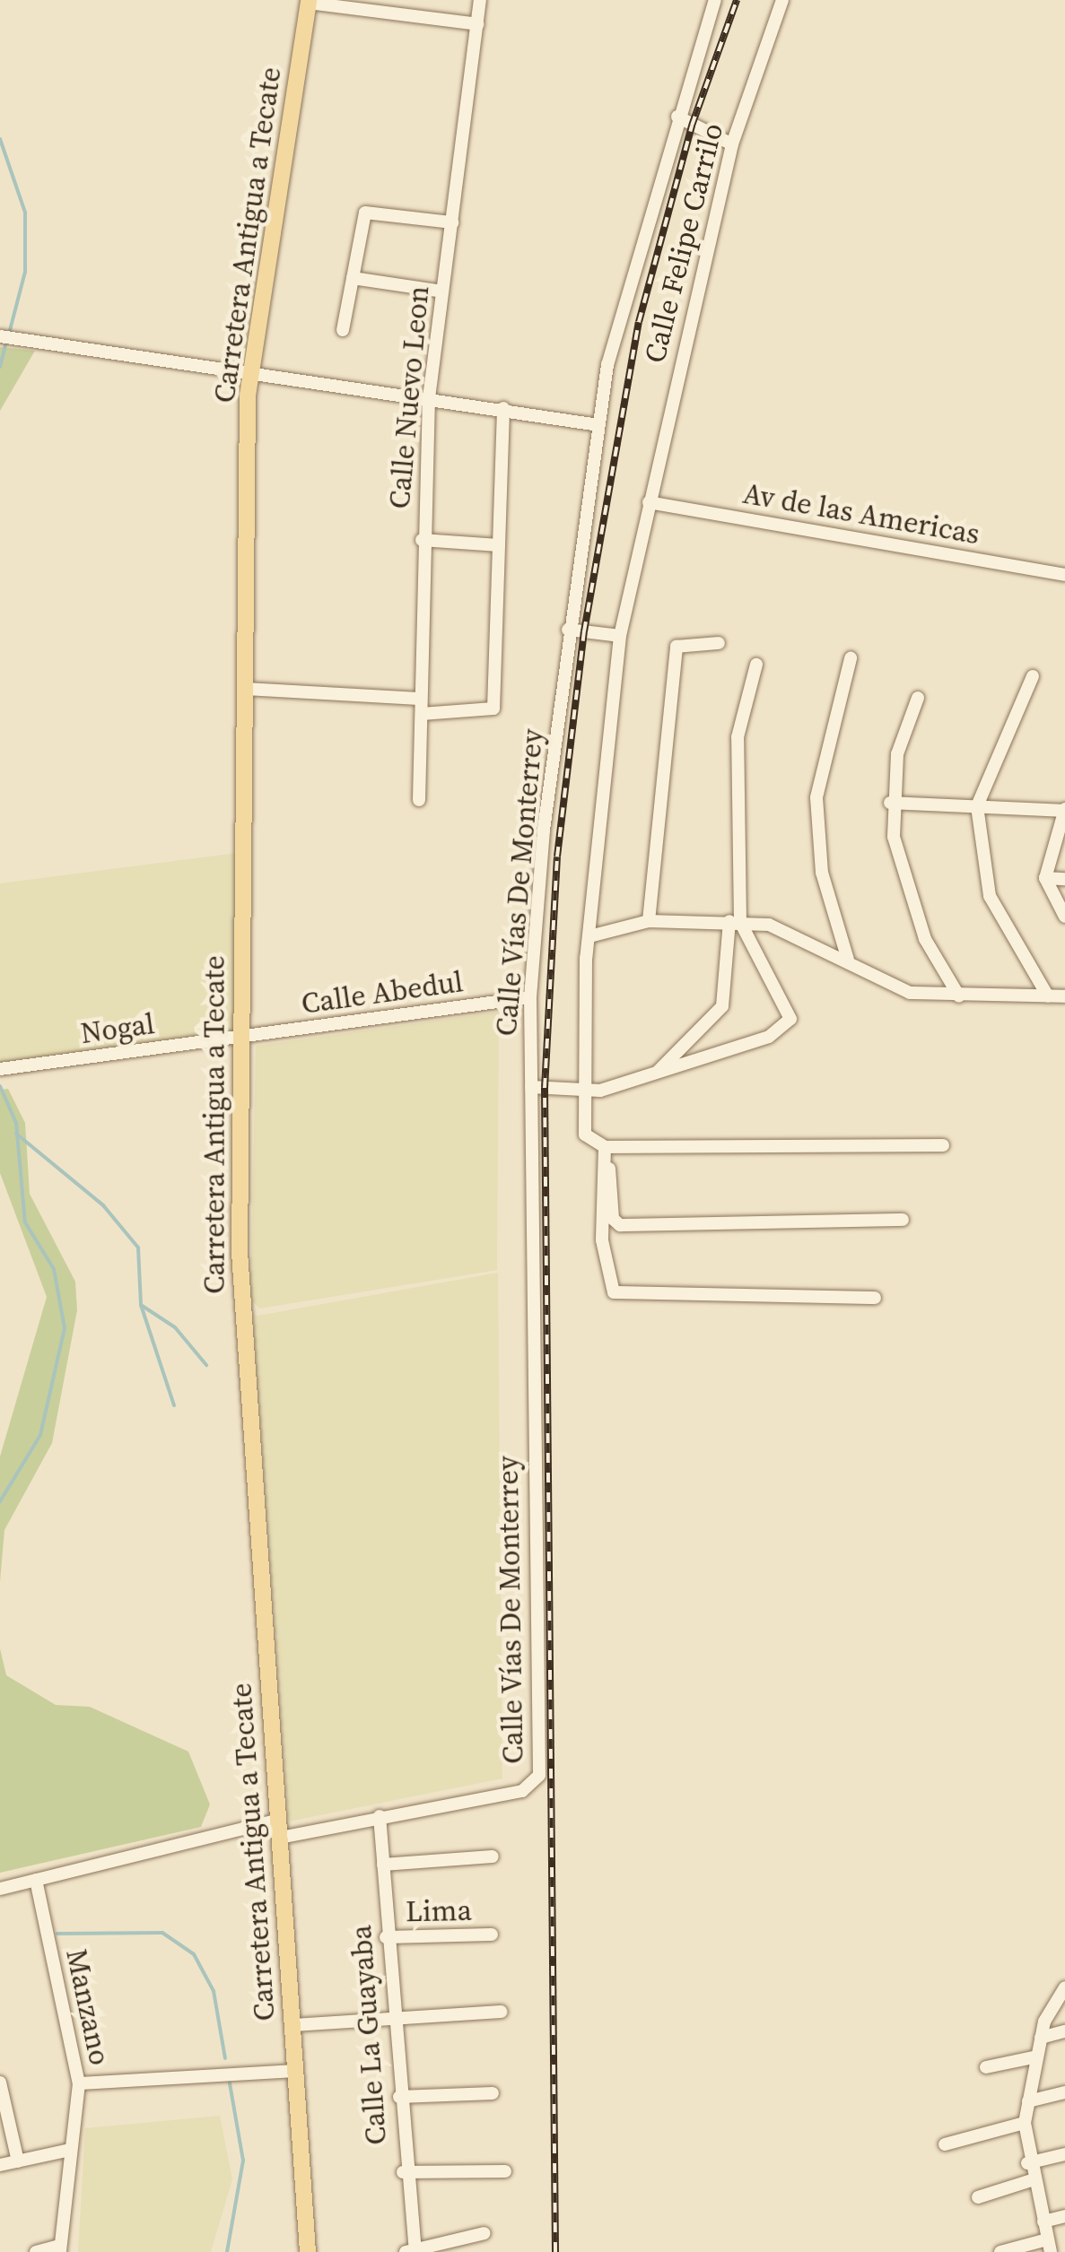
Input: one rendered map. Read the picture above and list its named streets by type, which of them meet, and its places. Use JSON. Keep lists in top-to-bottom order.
{
  "streets": {
    "main road": ["Carretera Antigua a Tecate"],
    "street": [
      "Calle Felipe Carrilo",
      "Calle Nuevo Leon",
      "Av de las Americas",
      "Calle Vías De Monterrey",
      "Calle Abedul",
      "Nogal",
      "Lima",
      "Manzano",
      "Calle La Guayaba"
    ]
  },
  "crossings": [
    ["Carretera Antigua a Tecate", "Calle Abedul"],
    ["Carretera Antigua a Tecate", "Nogal"],
    ["Calle Felipe Carrilo", "Av de las Americas"],
    ["Calle Vías De Monterrey", "Calle Abedul"],
    ["Calle Vías De Monterrey", "Calle La Guayaba"],
    ["Calle Abedul", "Nogal"],
    ["Lima", "Calle La Guayaba"]
  ]
}
